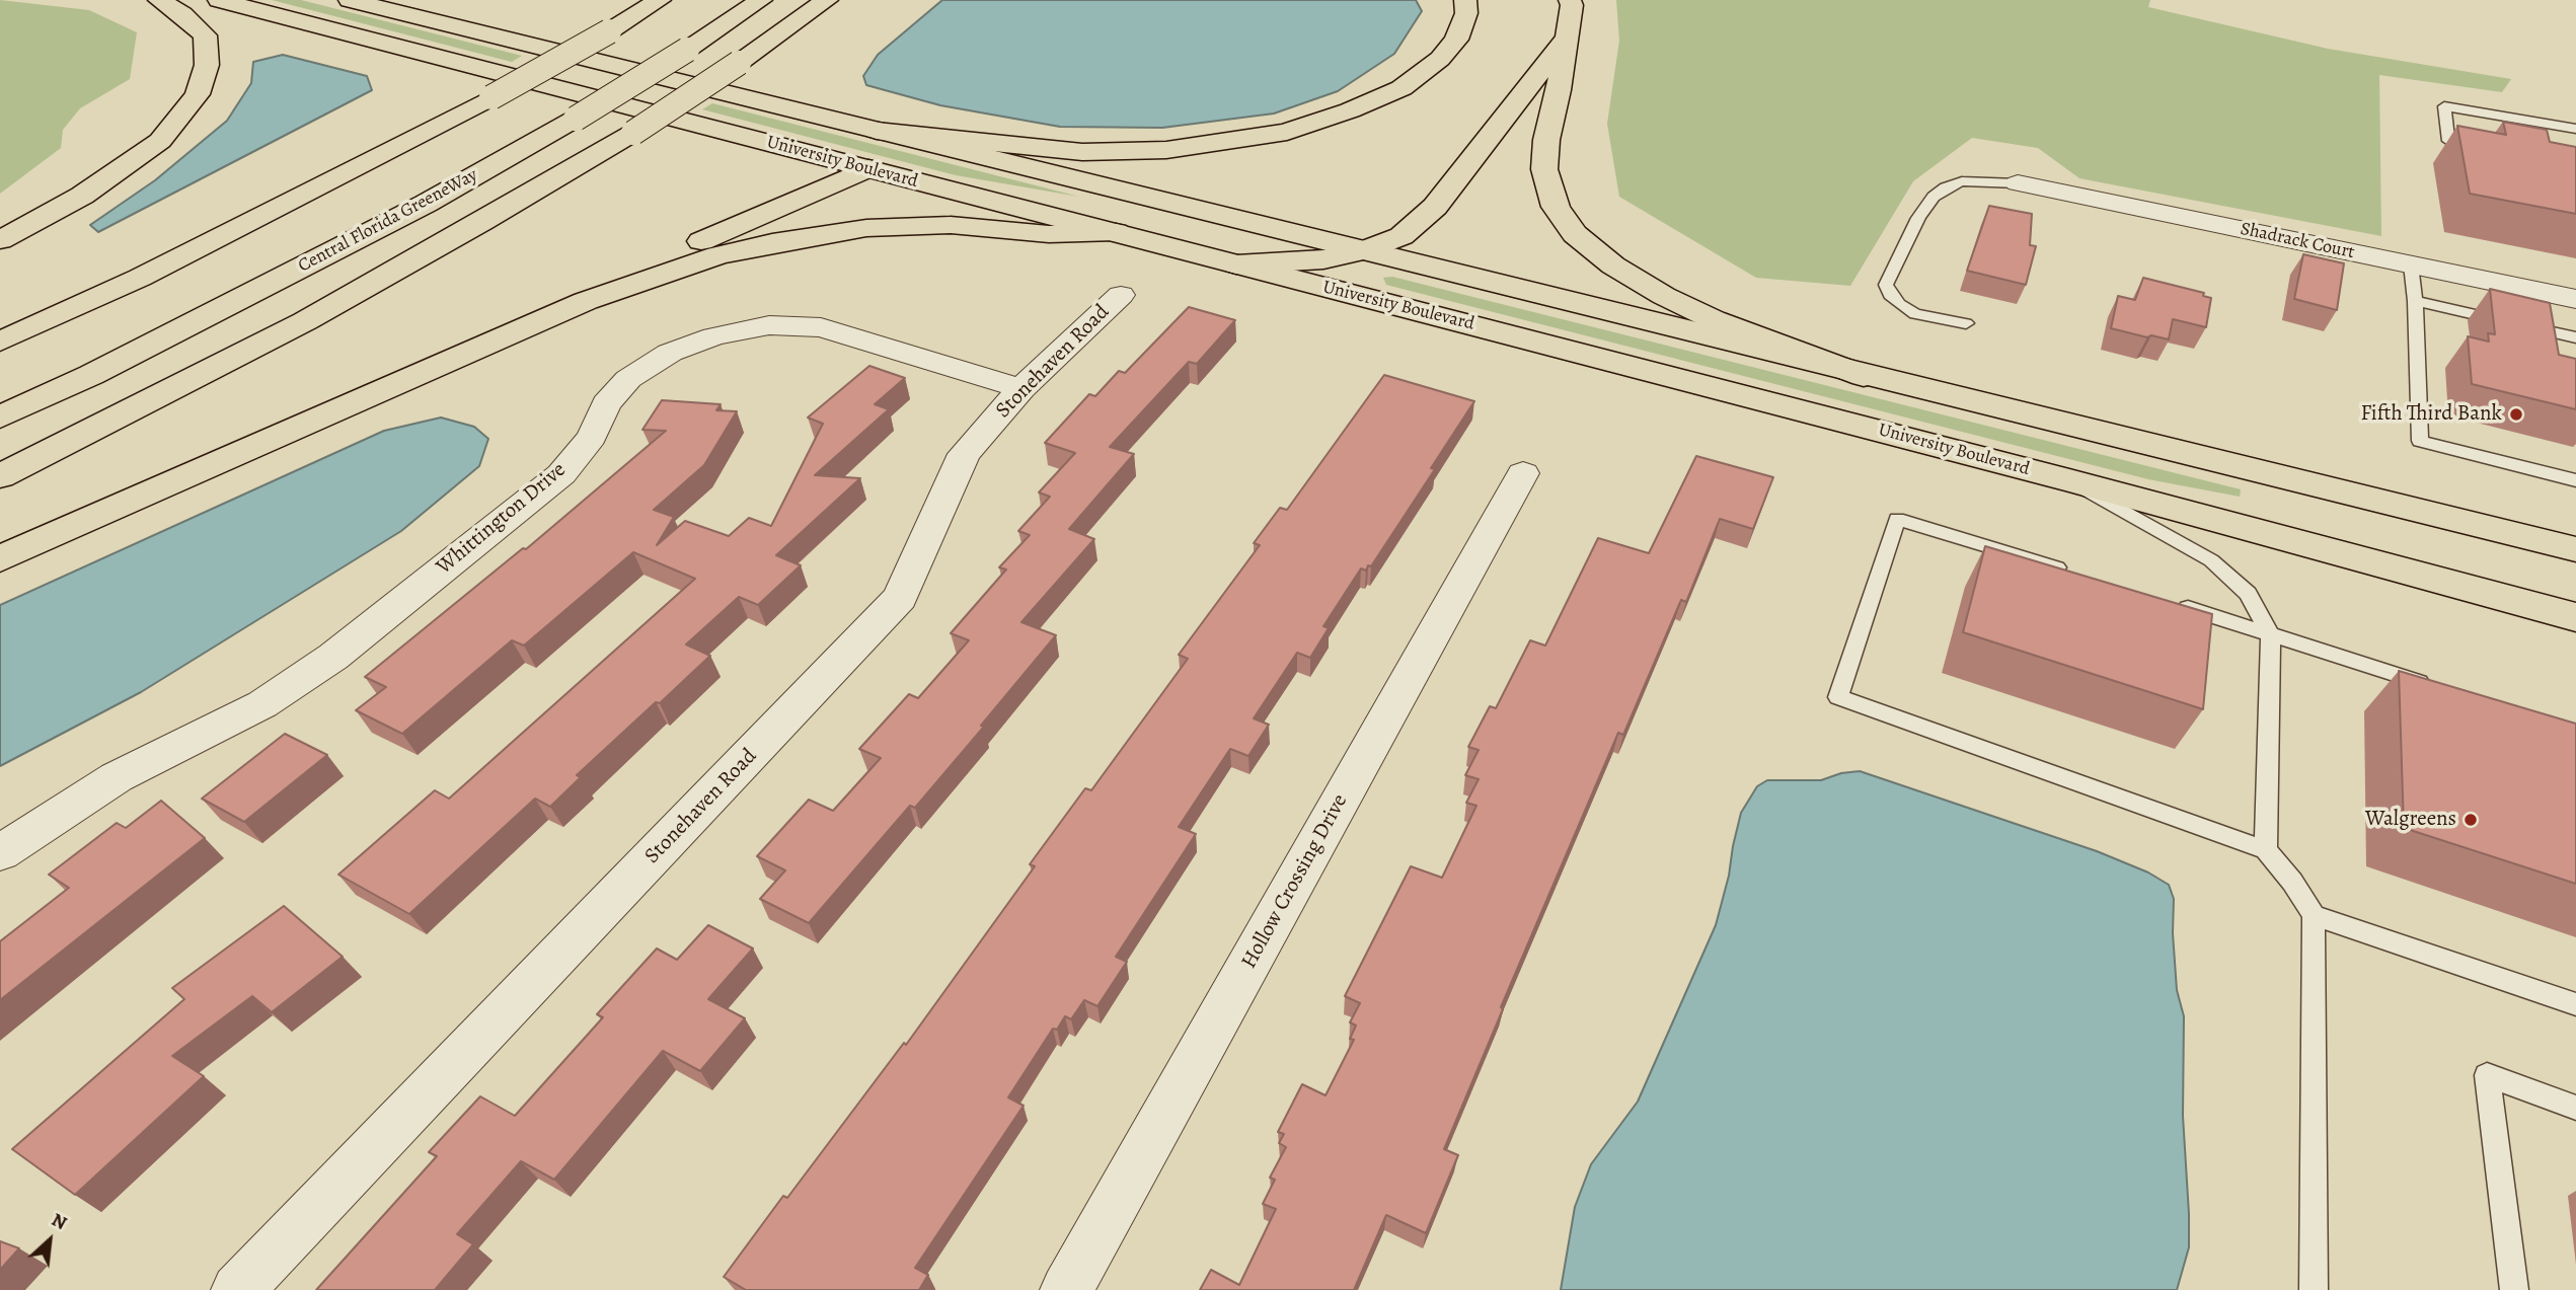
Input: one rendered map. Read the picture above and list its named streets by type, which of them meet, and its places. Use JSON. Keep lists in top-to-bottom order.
{
  "streets": {
    "main road": ["University Boulevard", "Central Florida GreeneWay"],
    "street": [
      "Shadrack Court",
      "Stonehaven Road",
      "Whittington Drive",
      "Hollow Crossing Drive"
    ]
  },
  "crossings": [
    ["Stonehaven Road", "Whittington Drive"]
  ],
  "places": ["Fifth Third Bank", "Walgreens"],
  "north": "top right"
}
